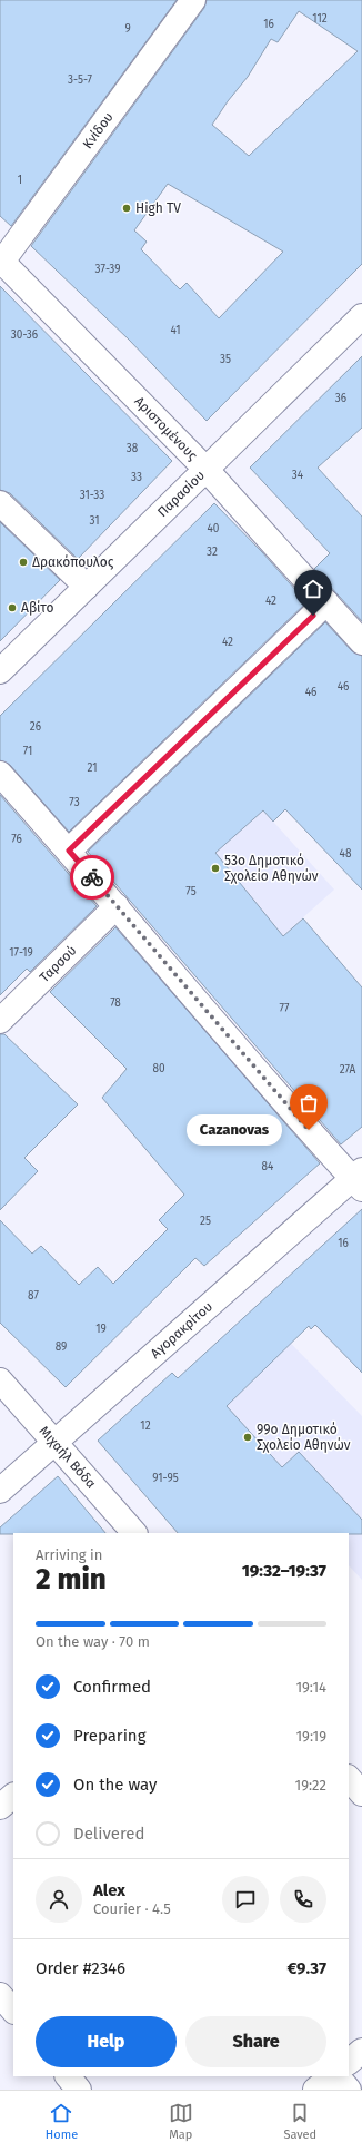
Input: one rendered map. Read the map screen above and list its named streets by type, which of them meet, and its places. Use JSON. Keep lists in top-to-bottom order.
{
  "streets": {
    "street": [
      "Κνίδου",
      "Αριστομένους",
      "Παρασίου",
      "Ταρσού",
      "Αγορακρίτου",
      "Μιχαήλ Βόδα"
    ]
  },
  "crossings": [
    ["Κνίδου", "Αριστομένους"],
    ["Αριστομένους", "Παρασίου"],
    ["Αγορακρίτου", "Μιχαήλ Βόδα"]
  ],
  "places": [
    "High TV",
    "Δρακόπουλος",
    "Αβίτο",
    "53ο Δημοτικό Σχολείο Αθηνών",
    "Cazanovas",
    "99ο Δημοτικό Σχολείο Αθηνών"
  ],
  "house_numbers": [
    "112",
    "16",
    "9",
    "3-5-7",
    "1",
    "37-39",
    "41",
    "30-36",
    "35",
    "36",
    "38",
    "34",
    "33",
    "31-33",
    "31",
    "40",
    "32",
    "42",
    "42",
    "46",
    "46",
    "26",
    "71",
    "21",
    "73",
    "76",
    "48",
    "75",
    "17-19",
    "78",
    "77",
    "80",
    "27Α",
    "84",
    "25",
    "16",
    "87",
    "19",
    "89",
    "12",
    "91-95"
  ],
  "page": {
    "bubble": "Cazanovas",
    "heading": ["2 min", "Arriving in", "19:32–19:37"],
    "panel": [
      "Alex",
      "Courier · 4.5",
      "Order #2346",
      "€9.37"
    ],
    "bar": "On the way · 70 m",
    "list": [
      ["Confirmed", "19:14"],
      ["Preparing", "19:19"],
      ["On the way", "19:22"],
      "Delivered"
    ],
    "buttons": ["Help", "Share"],
    "tabs": ["Home", "Map", "Saved"]
  }
}
